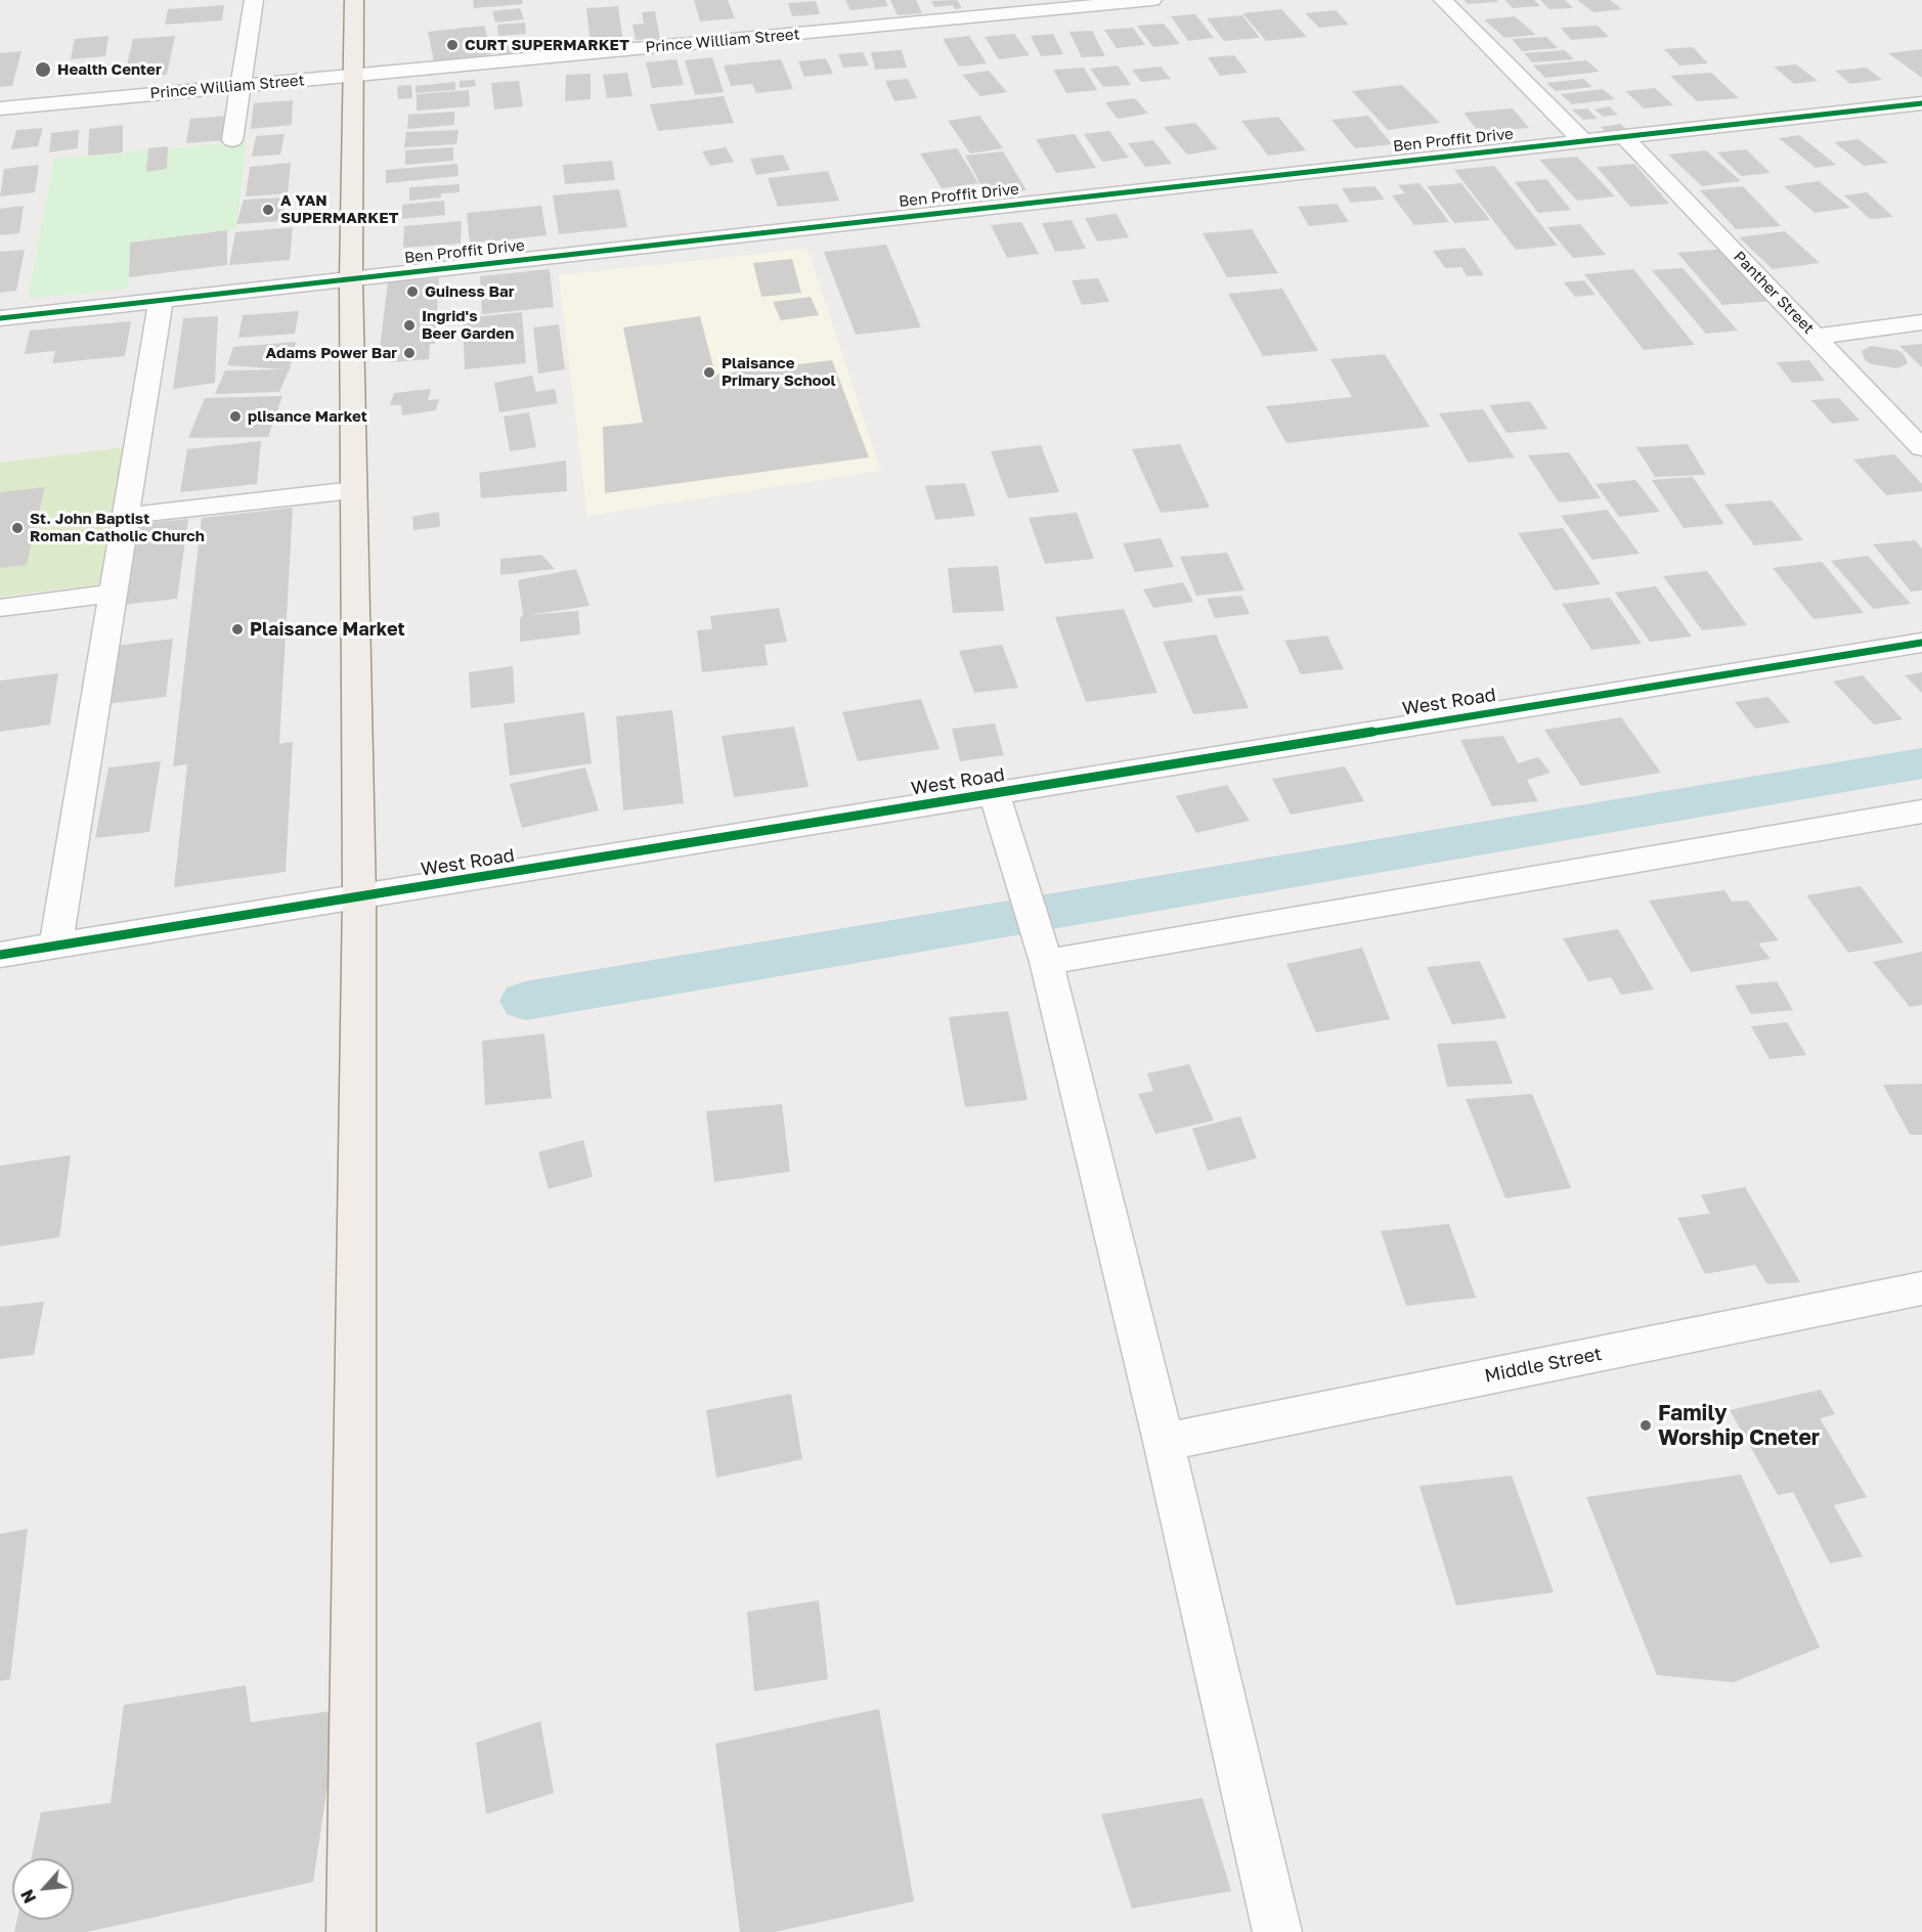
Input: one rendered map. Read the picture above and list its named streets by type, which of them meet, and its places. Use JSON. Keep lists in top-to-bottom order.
{
  "streets": {
    "street": [
      "Prince William Street",
      "Ben Proffit Drive",
      "Panther Street",
      "West Road",
      "Middle Street"
    ]
  },
  "crossings": [
    ["Ben Proffit Drive", "Panther Street"]
  ],
  "places": [
    "CURT SUPERMARKET",
    "Health Center",
    "A YAN SUPERMARKET",
    "Guiness Bar",
    "Ingrid's Beer Garden",
    "Adams Power Bar",
    "Plaisance Primary School",
    "plisance Market",
    "St. John Baptist Roman Catholic Church",
    "Plaisance Market",
    "Family Worship Cneter"
  ],
  "north": "bottom left"
}
